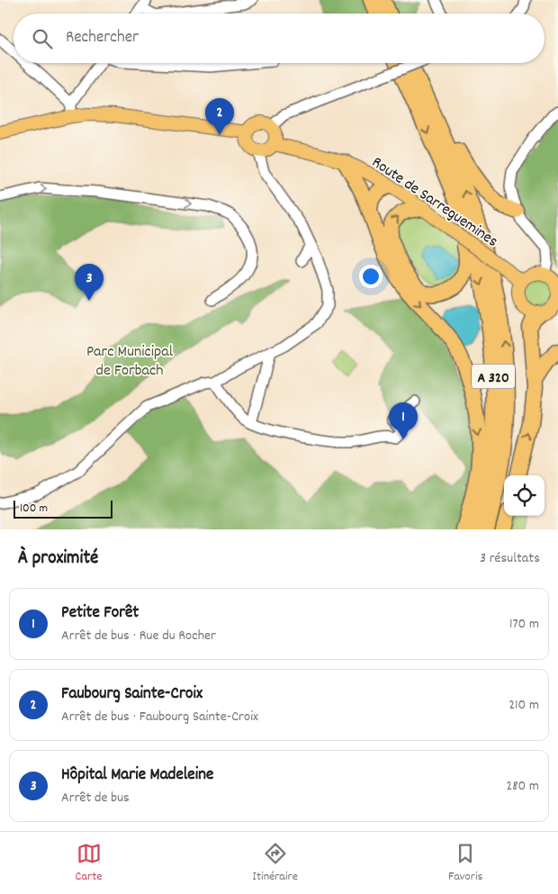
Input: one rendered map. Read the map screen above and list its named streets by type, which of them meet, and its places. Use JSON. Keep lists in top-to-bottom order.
{
  "streets": {
    "highway": ["A 320"],
    "main road": ["Route de Sarreguemines"]
  },
  "parks": ["Parc Municipal de Forbach"],
  "scale_bar": "100 m",
  "page": {
    "search": "Rechercher",
    "pins": ["2", "3", "1"],
    "scale": "100 m",
    "heading": ["À proximité", "3 résultats"],
    "list": [
      {
        "mark": "1",
        "name": "Petite Forêt",
        "note": "Arrêt de bus · Rue du Rocher",
        "value": "170 m"
      },
      {
        "mark": "2",
        "name": "Faubourg Sainte-Croix",
        "note": "Arrêt de bus · Faubourg Sainte-Croix",
        "value": "210 m"
      },
      {
        "mark": "3",
        "name": "Hôpital Marie Madeleine",
        "note": "Arrêt de bus",
        "value": "280 m"
      }
    ],
    "nav": ["Carte", "Itinéraire", "Favoris"]
  }
}
